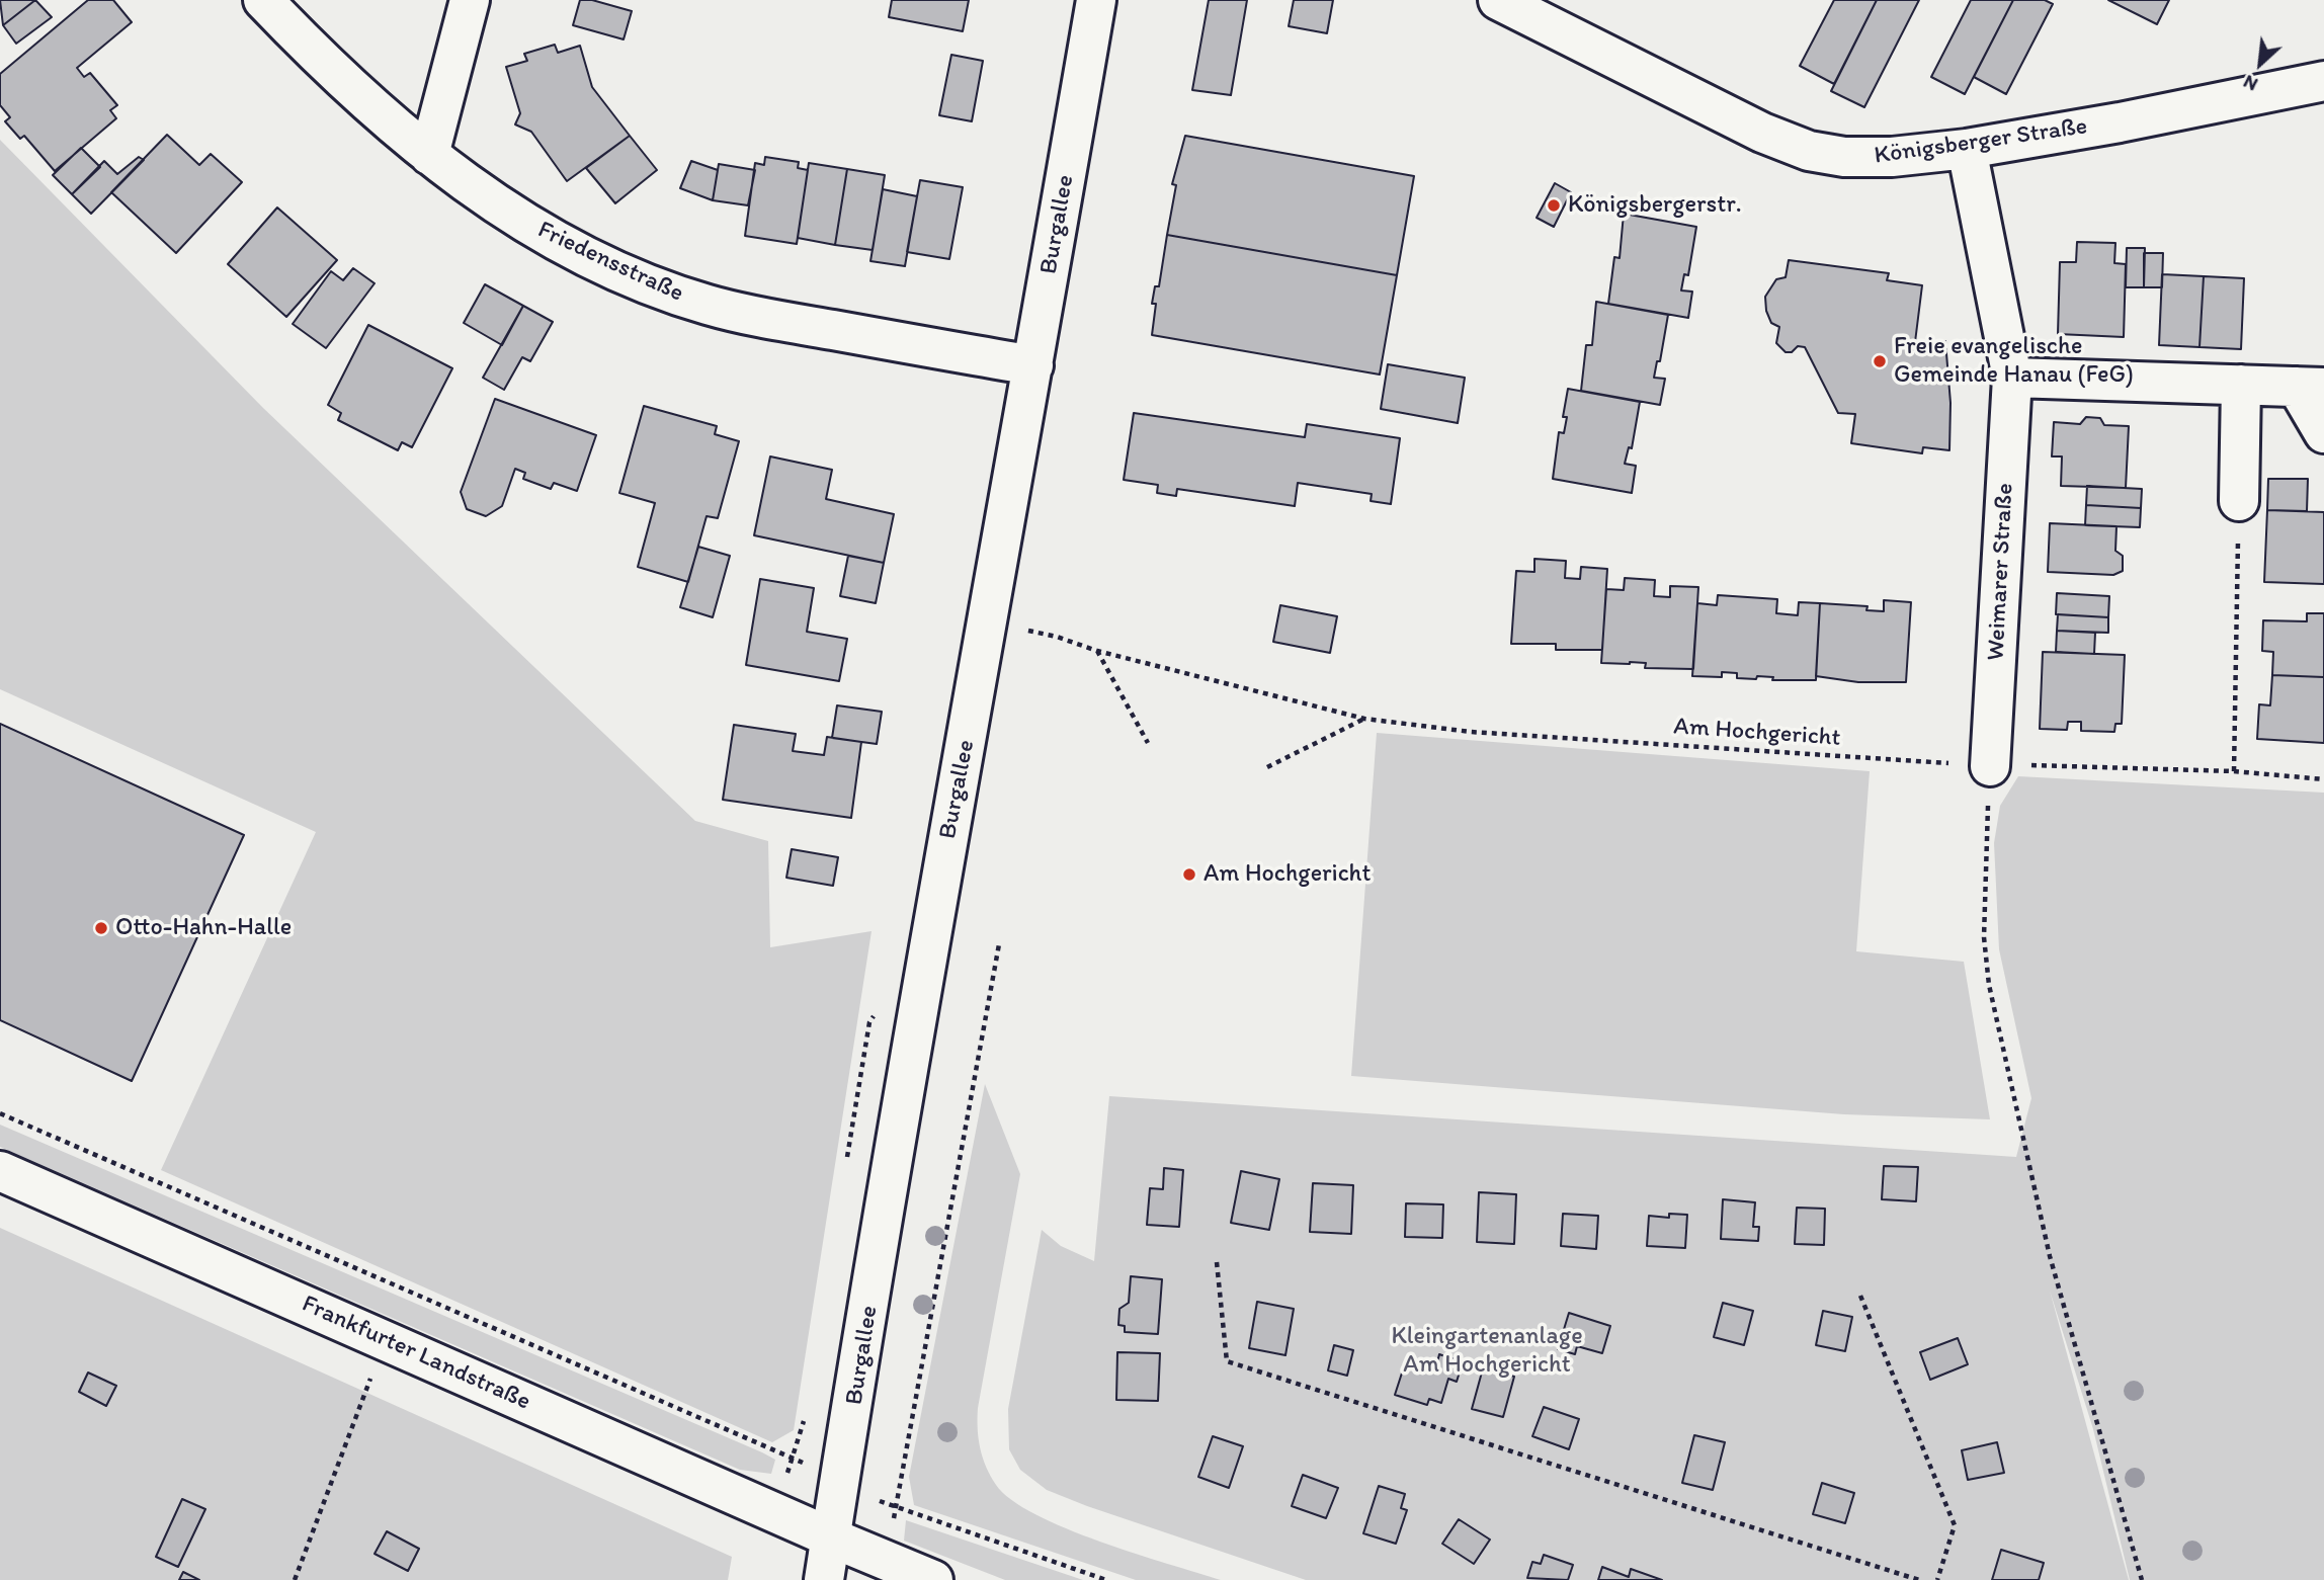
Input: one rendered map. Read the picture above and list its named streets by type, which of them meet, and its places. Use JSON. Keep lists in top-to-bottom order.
{
  "streets": {
    "main road": [
      "Königsberger Straße",
      "Burgallee",
      "Friedensstraße",
      "Weimarer Straße",
      "Frankfurter Landstraße"
    ],
    "path": ["Am Hochgericht"]
  },
  "crossings": [
    ["Königsberger Straße", "Weimarer Straße"],
    ["Burgallee", "Friedensstraße"],
    ["Burgallee", "Am Hochgericht"],
    ["Burgallee", "Frankfurter Landstraße"],
    ["Weimarer Straße", "Am Hochgericht"]
  ],
  "parks": ["Kleingartenanlage Am Hochgericht"],
  "places": [
    "Königsbergerstr.",
    "Freie evangelische Gemeinde Hanau (FeG)",
    "Am Hochgericht",
    "Otto-Hahn-Halle"
  ],
  "north": "bottom left"
}
